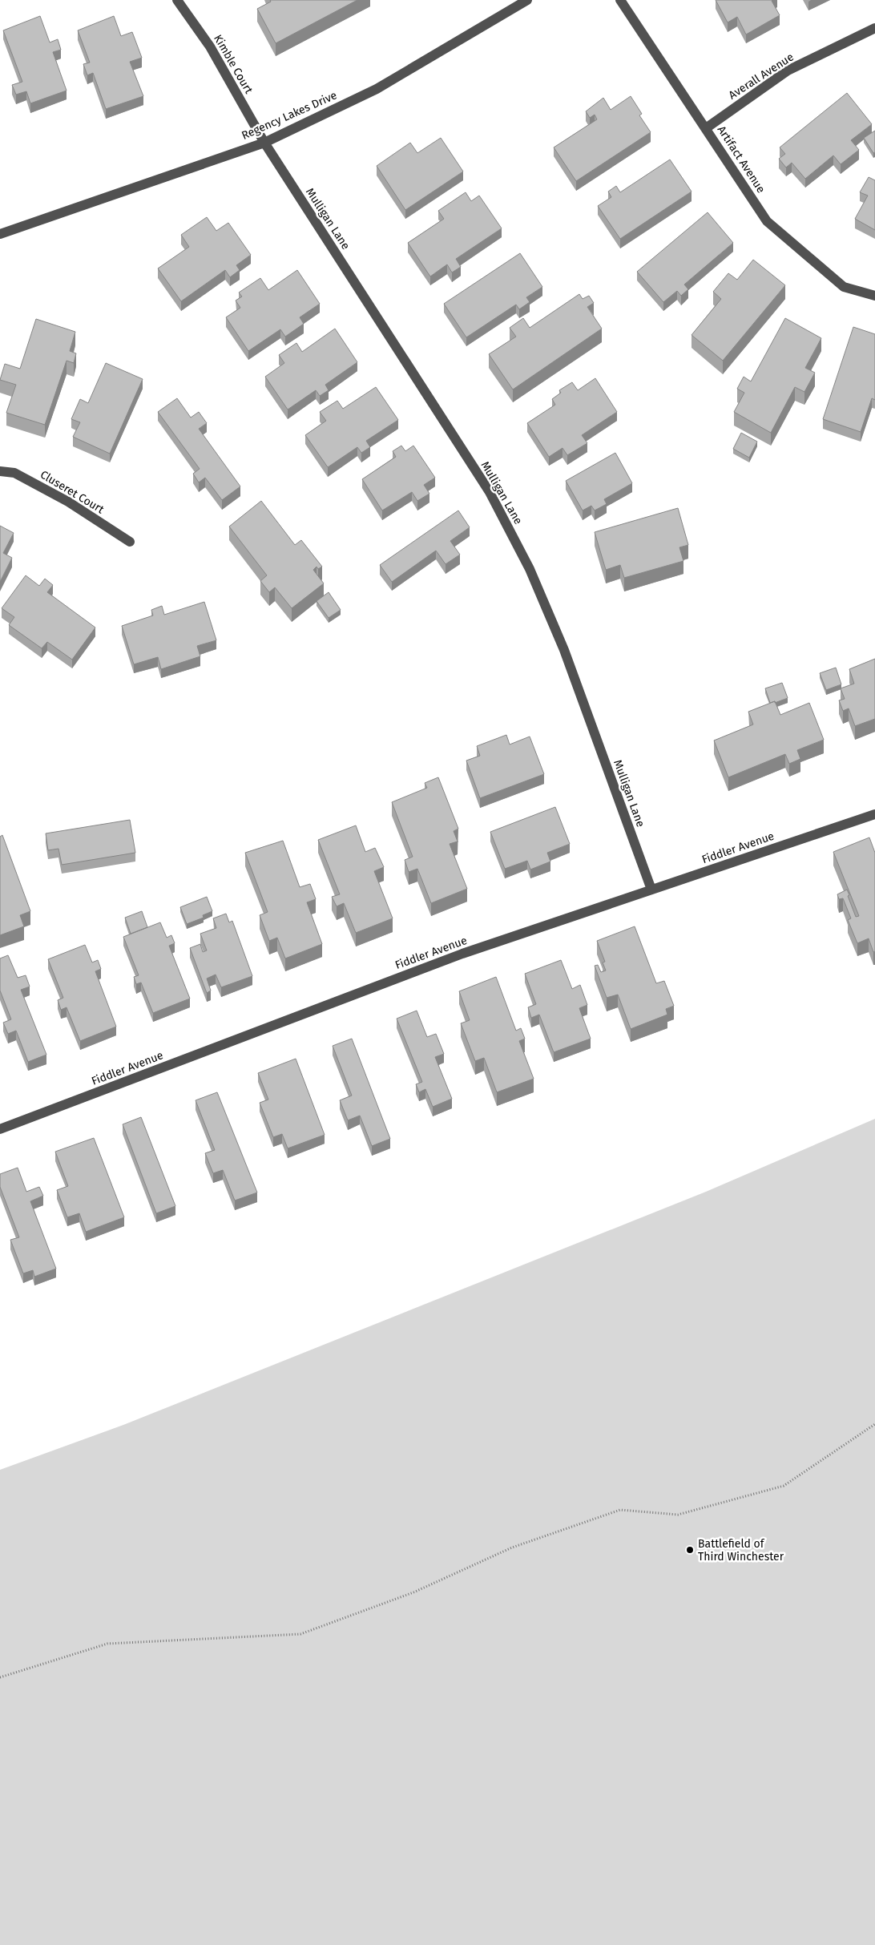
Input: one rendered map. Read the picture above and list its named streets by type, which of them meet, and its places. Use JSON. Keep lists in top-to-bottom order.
{
  "streets": {
    "street": [
      "Kimble Court",
      "Averall Avenue",
      "Regency Lakes Drive",
      "Artifact Avenue",
      "Mulligan Lane",
      "Cluseret Court",
      "Fiddler Avenue"
    ]
  },
  "crossings": [
    ["Kimble Court", "Regency Lakes Drive"],
    ["Kimble Court", "Mulligan Lane"],
    ["Averall Avenue", "Artifact Avenue"],
    ["Regency Lakes Drive", "Mulligan Lane"],
    ["Mulligan Lane", "Fiddler Avenue"]
  ],
  "places": ["Battlefield of Third Winchester"]
}
